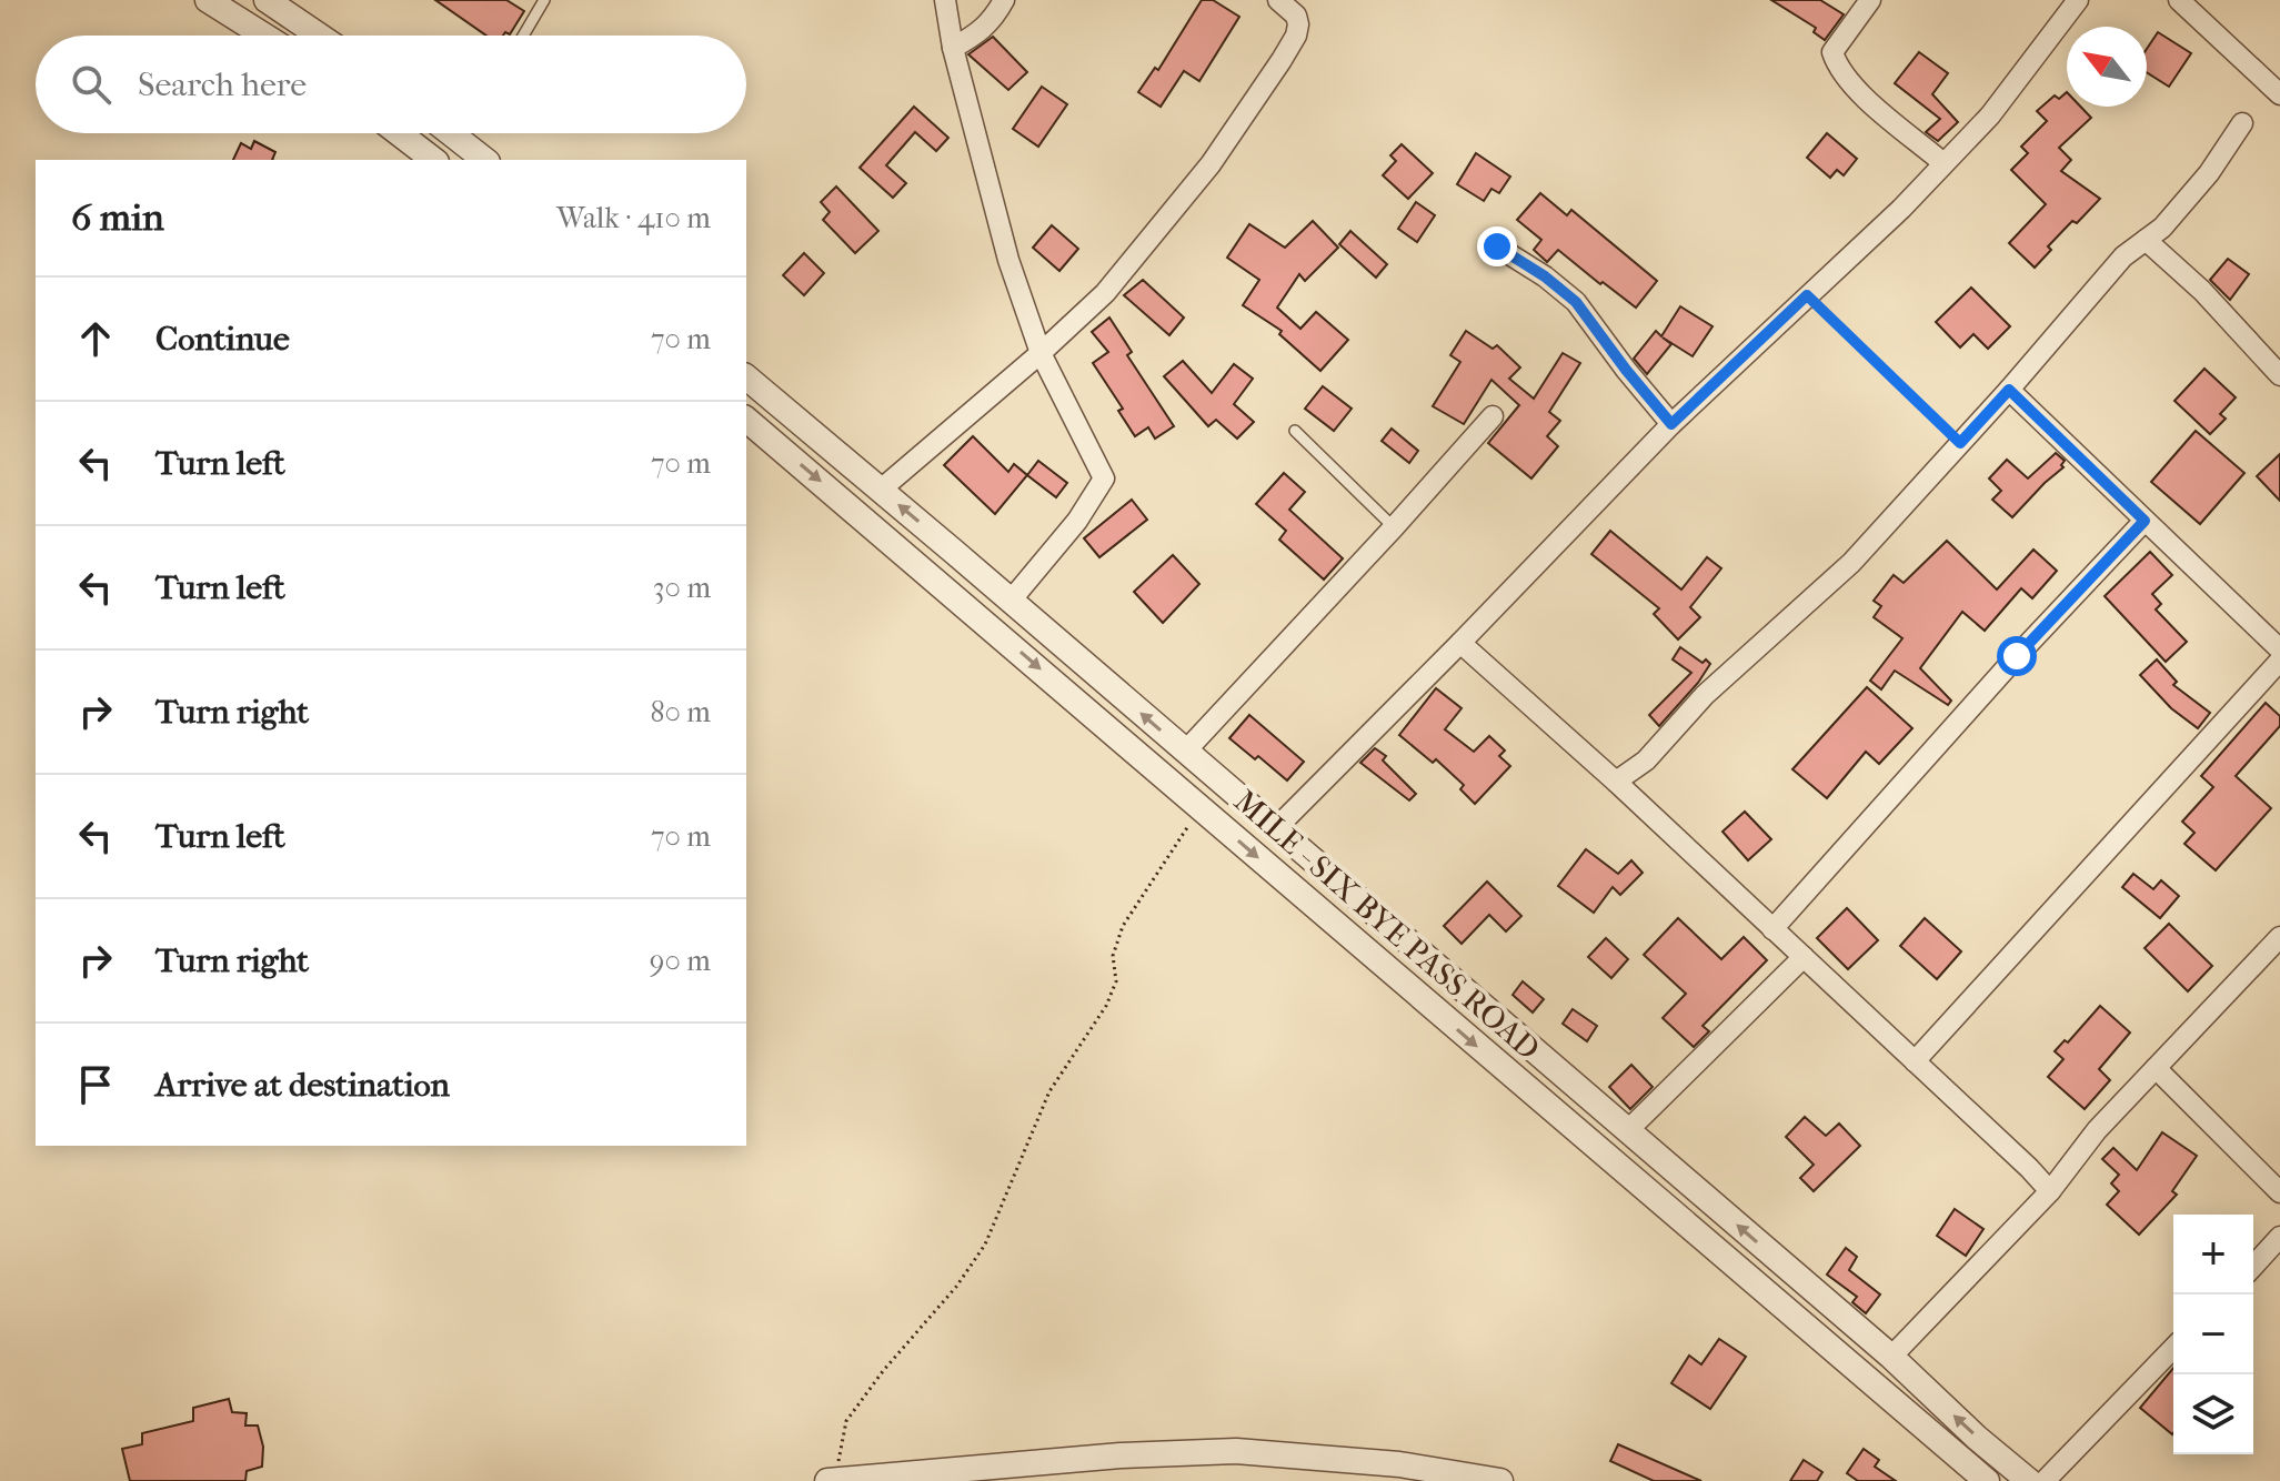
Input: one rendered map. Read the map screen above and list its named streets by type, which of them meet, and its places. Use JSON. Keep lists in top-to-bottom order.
{
  "streets": {
    "street": ["MILE - SIX BYE PASS ROAD"]
  },
  "north": "top left",
  "page": {
    "search": "Search here",
    "heading": ["6 min", "Walk · 410 m"],
    "list": [
      ["Continue", "70 m"],
      ["Turn left", "70 m"],
      ["Turn left", "30 m"],
      ["Turn right", "80 m"],
      ["Turn left", "70 m"],
      ["Turn right", "90 m"],
      "Arrive at destination"
    ],
    "map_buttons": ["+", "−"]
  }
}
